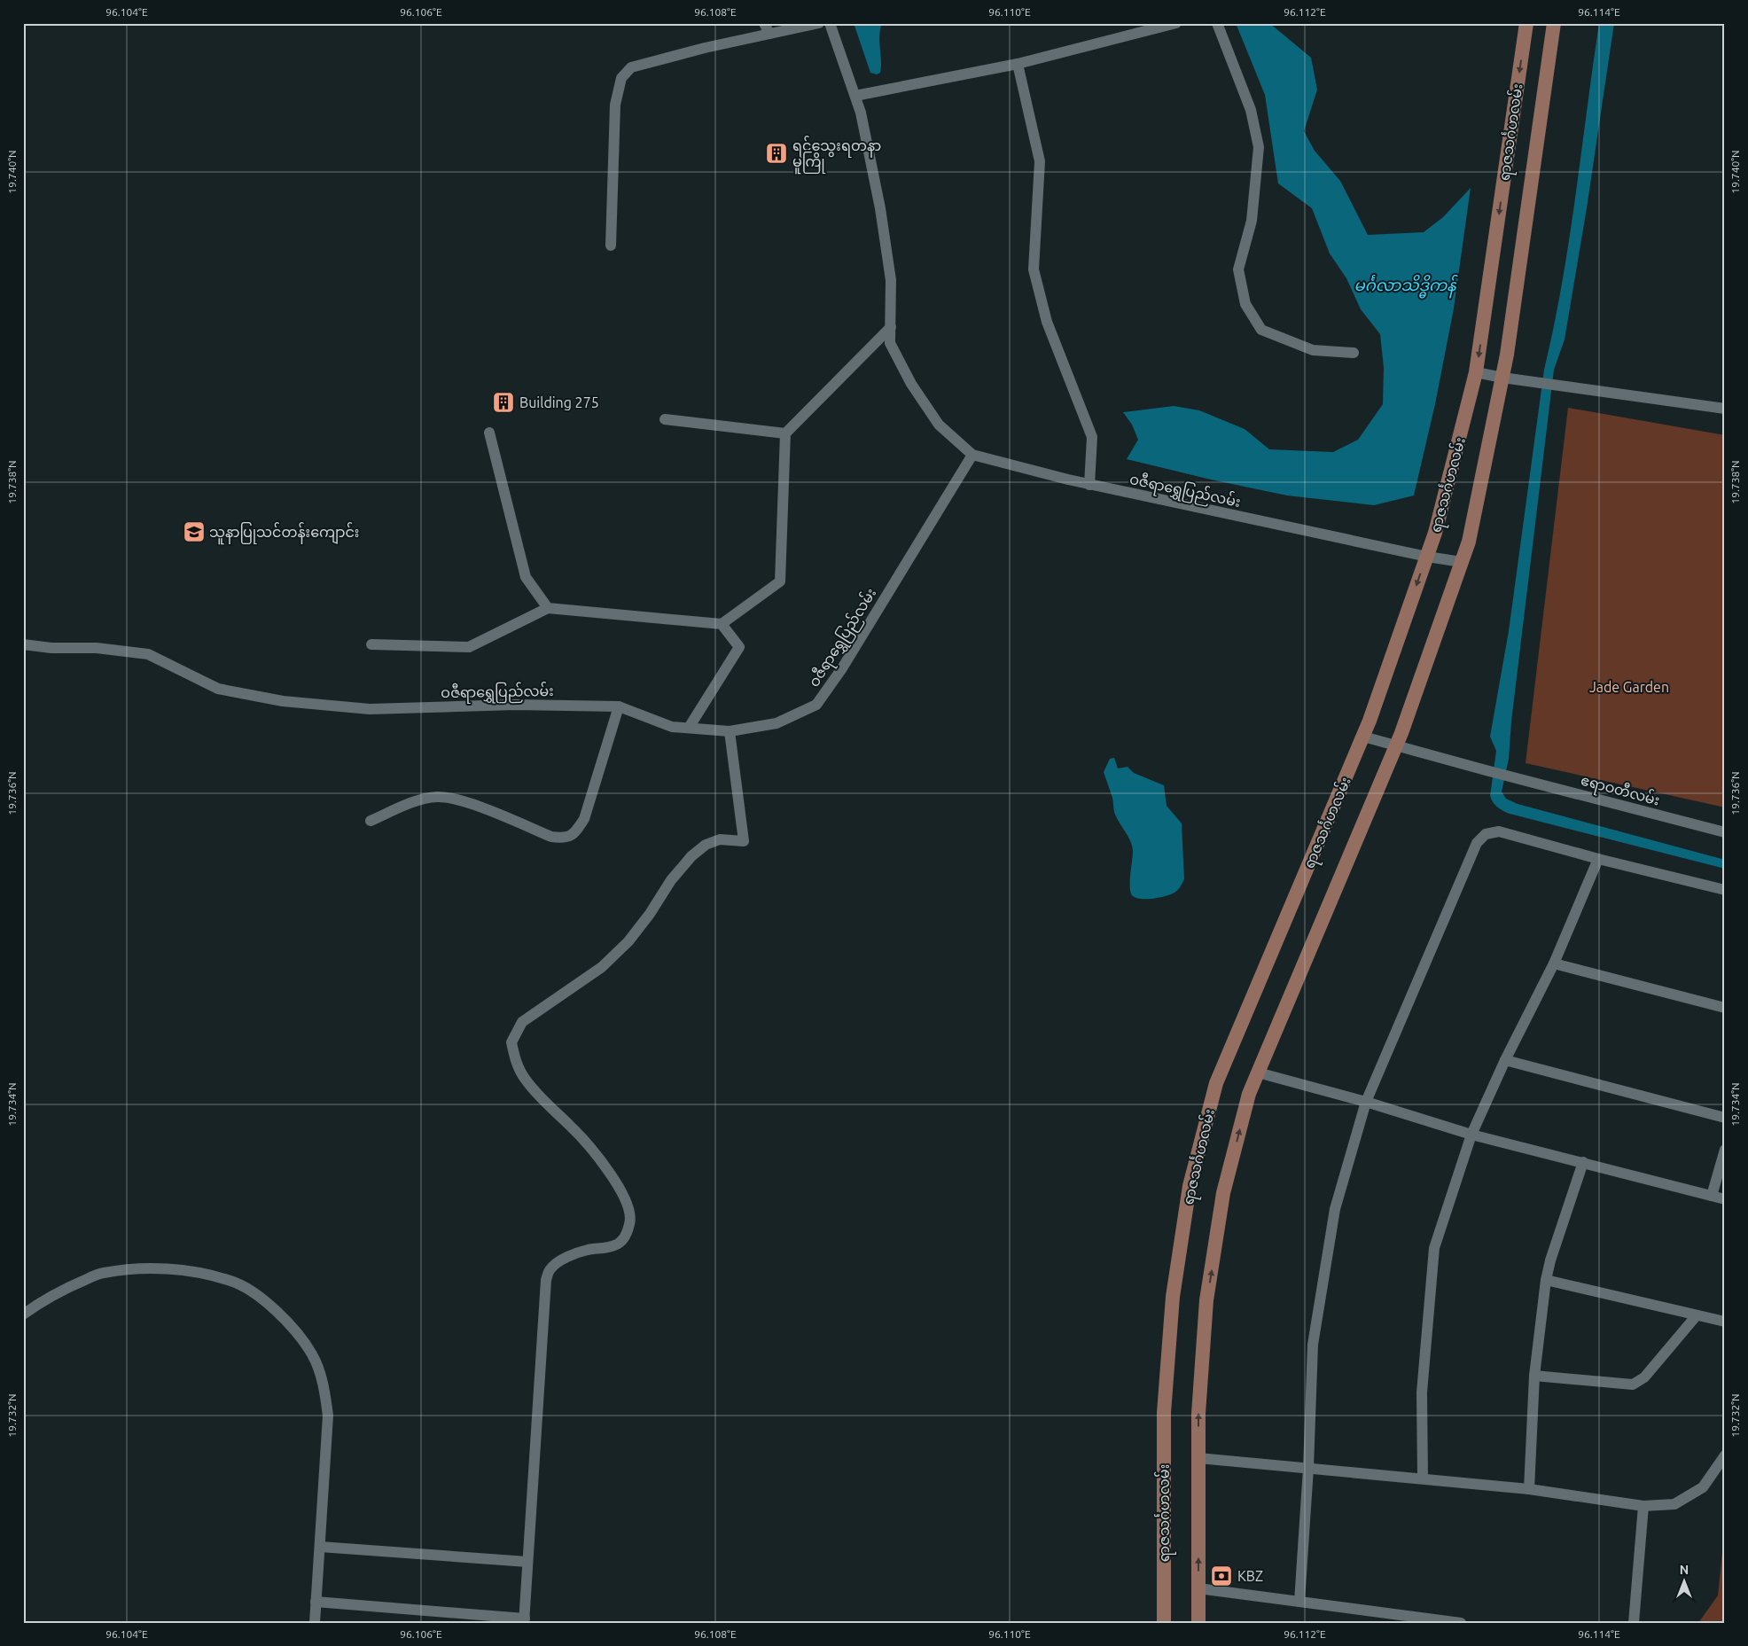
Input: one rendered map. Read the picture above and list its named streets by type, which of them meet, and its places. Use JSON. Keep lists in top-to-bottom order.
{
  "streets": {
    "main road": ["ရာဇသင်္ဂဟလမ်း"],
    "street": ["ဝဇီရာရွှေပြည်လမ်း", "ဧရာဝတီလမ်း"]
  },
  "crossings": [
    ["ရာဇသင်္ဂဟလမ်း", "ဝဇီရာရွှေပြည်လမ်း"],
    ["ရာဇသင်္ဂဟလမ်း", "ဧရာဝတီလမ်း"]
  ],
  "water": ["မင်္ဂလာသိဒ္ဓိကန်"],
  "parks": ["Jade Garden"],
  "places": {
    "building": ["ရင်သွေးရတနာ မူကြို", "Building 275"],
    "school or university": ["သူနာပြုသင်တန်းကျောင်း"],
    "bank": ["KBZ"]
  },
  "north": "top",
  "coordinates": [
    "96.104°E",
    "96.106°E",
    "96.108°E",
    "96.110°E",
    "96.112°E",
    "96.114°E",
    "19.740°N",
    "19.738°N",
    "19.736°N",
    "19.734°N",
    "19.732°N"
  ]
}
